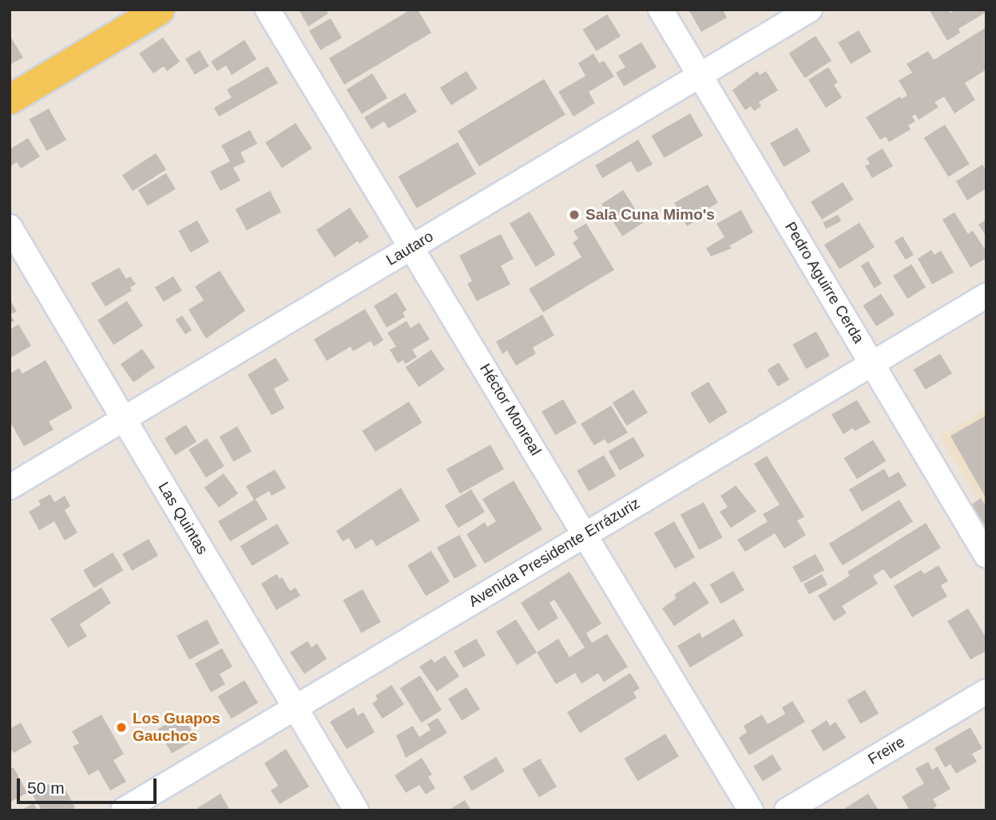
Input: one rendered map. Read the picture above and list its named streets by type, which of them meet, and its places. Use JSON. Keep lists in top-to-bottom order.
{
  "streets": {
    "street": [
      "Lautaro",
      "Pedro Aguirre Cerda",
      "Héctor Monreal",
      "Las Quintas",
      "Avenida Presidente Errázuriz",
      "Freire"
    ]
  },
  "crossings": [
    ["Lautaro", "Pedro Aguirre Cerda"],
    ["Lautaro", "Héctor Monreal"],
    ["Lautaro", "Las Quintas"],
    ["Pedro Aguirre Cerda", "Avenida Presidente Errázuriz"],
    ["Héctor Monreal", "Avenida Presidente Errázuriz"],
    ["Las Quintas", "Avenida Presidente Errázuriz"]
  ],
  "places": ["Sala Cuna Mimo's", "Los Guapos Gauchos"],
  "scale_bar": "50 m"
}
